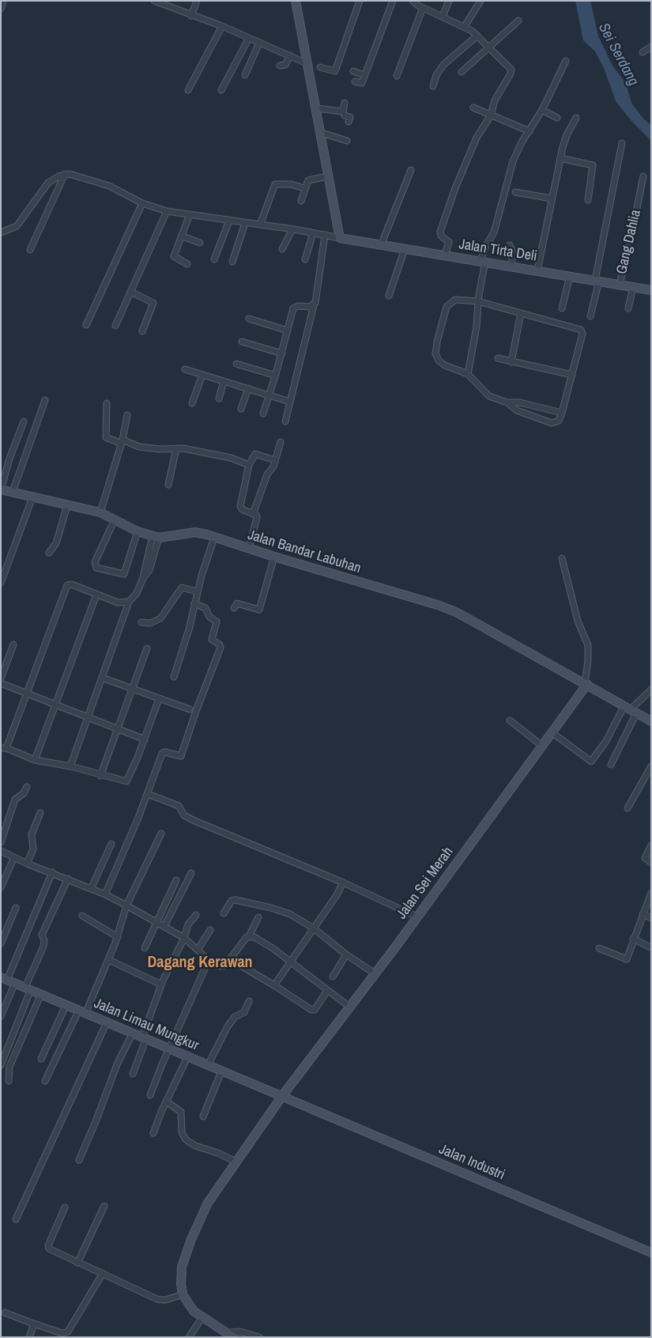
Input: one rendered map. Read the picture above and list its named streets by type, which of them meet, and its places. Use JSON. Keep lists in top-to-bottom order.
{
  "streets": {
    "street": [
      "Gang Dahlia",
      "Jalan Tirta Deli",
      "Jalan Bandar Labuhan",
      "Jalan Sei Merah",
      "Jalan Limau Mungkur",
      "Jalan Industri"
    ]
  },
  "crossings": [
    ["Gang Dahlia", "Jalan Tirta Deli"],
    ["Jalan Bandar Labuhan", "Jalan Sei Merah"],
    ["Jalan Sei Merah", "Jalan Limau Mungkur"],
    ["Jalan Sei Merah", "Jalan Industri"],
    ["Jalan Limau Mungkur", "Jalan Industri"]
  ],
  "districts": ["Dagang Kerawan"],
  "water": ["Sei Serdang"]
}
